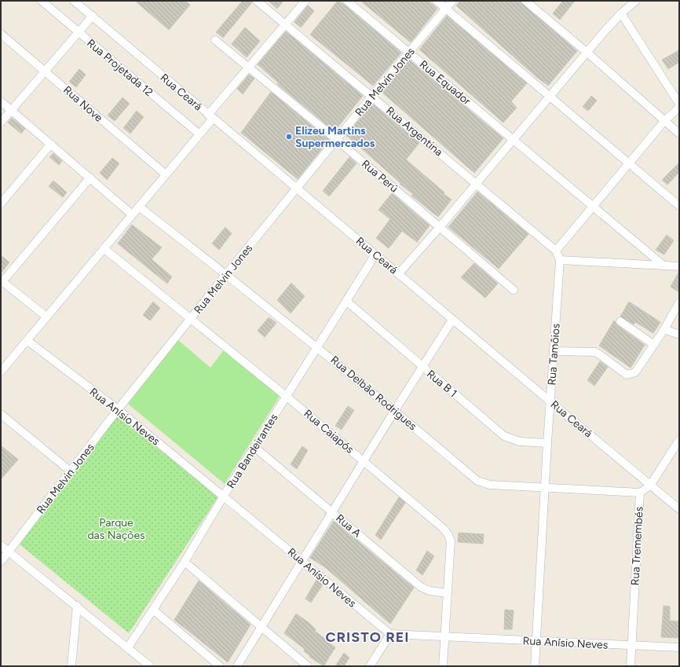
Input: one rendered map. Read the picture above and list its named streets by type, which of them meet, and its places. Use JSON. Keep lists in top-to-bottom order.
{
  "streets": {
    "street": [
      "Rua Projetada 12",
      "Rua Melvin Jones",
      "Rua Equador",
      "Rua Ceará",
      "Rua Nove",
      "Rua Argentina",
      "Rua Perú",
      "Rua Tamôios",
      "Rua B 1",
      "Rua Delbão Rodrigues",
      "Rua Anísio Neves",
      "Rua Caiapós",
      "Rua Bandeirantes",
      "Rua A",
      "Rua Tremembés"
    ]
  },
  "crossings": [
    ["Rua Melvin Jones", "Rua Equador"],
    ["Rua Melvin Jones", "Rua Ceará"],
    ["Rua Melvin Jones", "Rua Argentina"],
    ["Rua Melvin Jones", "Rua Perú"],
    ["Rua Melvin Jones", "Rua Delbão Rodrigues"],
    ["Rua Melvin Jones", "Rua Anísio Neves"],
    ["Rua Melvin Jones", "Rua Caiapós"],
    ["Rua Ceará", "Rua Tamôios"],
    ["Rua Ceará", "Rua Bandeirantes"],
    ["Rua Ceará", "Rua Tremembés"],
    ["Rua Argentina", "Rua Tamôios"],
    ["Rua Tamôios", "Rua B 1"],
    ["Rua Tamôios", "Rua Delbão Rodrigues"],
    ["Rua Tamôios", "Rua Anísio Neves"],
    ["Rua B 1", "Rua Bandeirantes"],
    ["Rua Delbão Rodrigues", "Rua Bandeirantes"],
    ["Rua Delbão Rodrigues", "Rua Tremembés"],
    ["Rua Anísio Neves", "Rua Caiapós"],
    ["Rua Anísio Neves", "Rua Bandeirantes"],
    ["Rua Anísio Neves", "Rua Tremembés"],
    ["Rua Caiapós", "Rua Bandeirantes"],
    ["Rua Caiapós", "Rua A"],
    ["Rua Bandeirantes", "Rua A"]
  ],
  "districts": ["CRISTO REI"],
  "parks": ["Parque das Nações"],
  "places": ["Elizeu Martins Supermercados"]
}
